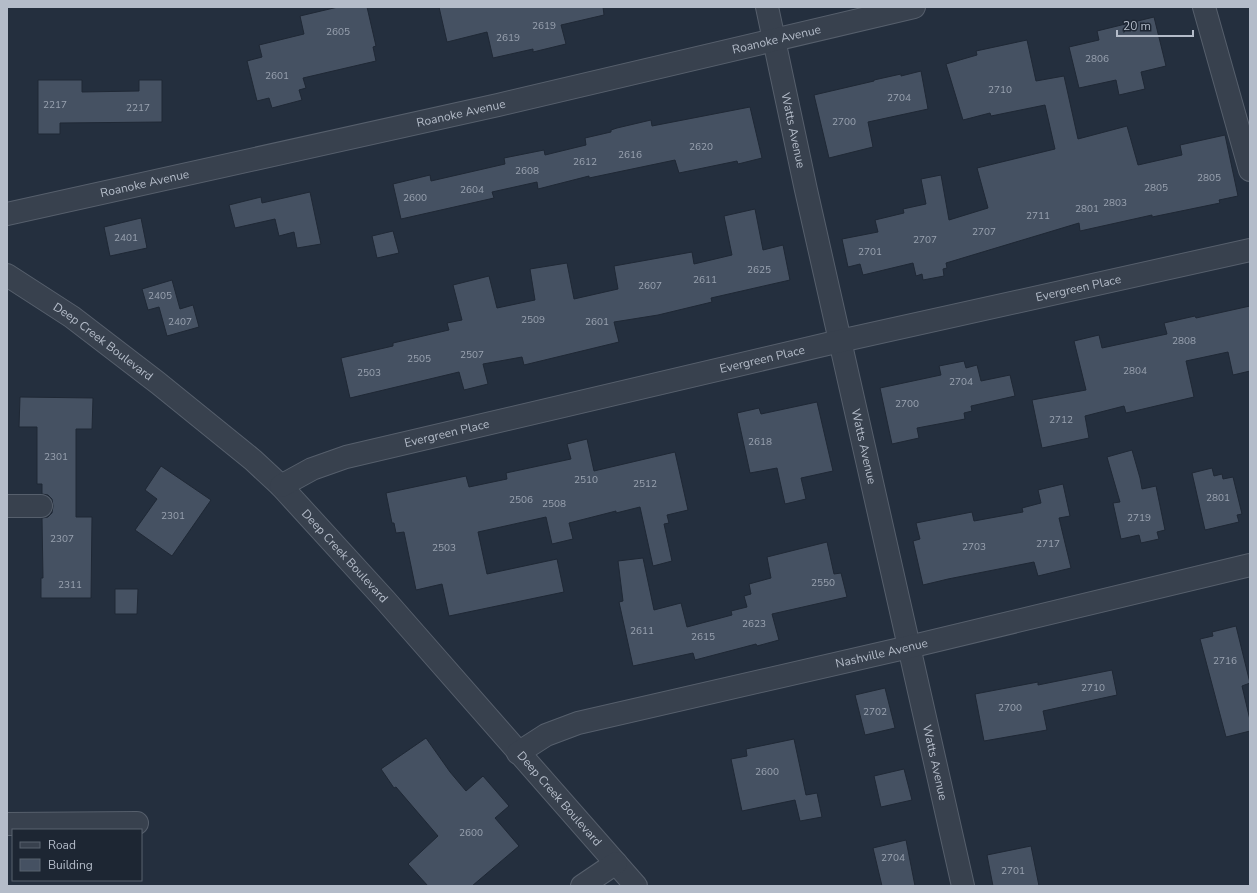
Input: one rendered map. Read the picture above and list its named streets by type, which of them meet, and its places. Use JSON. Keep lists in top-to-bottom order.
{
  "streets": {
    "street": [
      "Roanoke Avenue",
      "Watts Avenue",
      "Evergreen Place",
      "Deep Creek Boulevard",
      "Nashville Avenue"
    ]
  },
  "crossings": [
    ["Roanoke Avenue", "Watts Avenue"],
    ["Watts Avenue", "Evergreen Place"],
    ["Watts Avenue", "Nashville Avenue"],
    ["Evergreen Place", "Deep Creek Boulevard"],
    ["Deep Creek Boulevard", "Nashville Avenue"]
  ],
  "house_numbers": [
    "2619",
    "2605",
    "2619",
    "2806",
    "2601",
    "2710",
    "2704",
    "2217",
    "2217",
    "2700",
    "2620",
    "2616",
    "2612",
    "2608",
    "2805",
    "2805",
    "2604",
    "2600",
    "2803",
    "2801",
    "2711",
    "2707",
    "2401",
    "2707",
    "2701",
    "2625",
    "2611",
    "2607",
    "2405",
    "2509",
    "2407",
    "2601",
    "2808",
    "2507",
    "2505",
    "2804",
    "2503",
    "2704",
    "2700",
    "2712",
    "2618",
    "2301",
    "2510",
    "2512",
    "2801",
    "2506",
    "2508",
    "2301",
    "2719",
    "2307",
    "2717",
    "2703",
    "2503",
    "2550",
    "2311",
    "2623",
    "2611",
    "2615",
    "2716",
    "2710",
    "2700",
    "2702",
    "2600",
    "2600",
    "2704",
    "2701"
  ],
  "legend": ["Road", "Building"],
  "scale_bar": "20 m"
}
